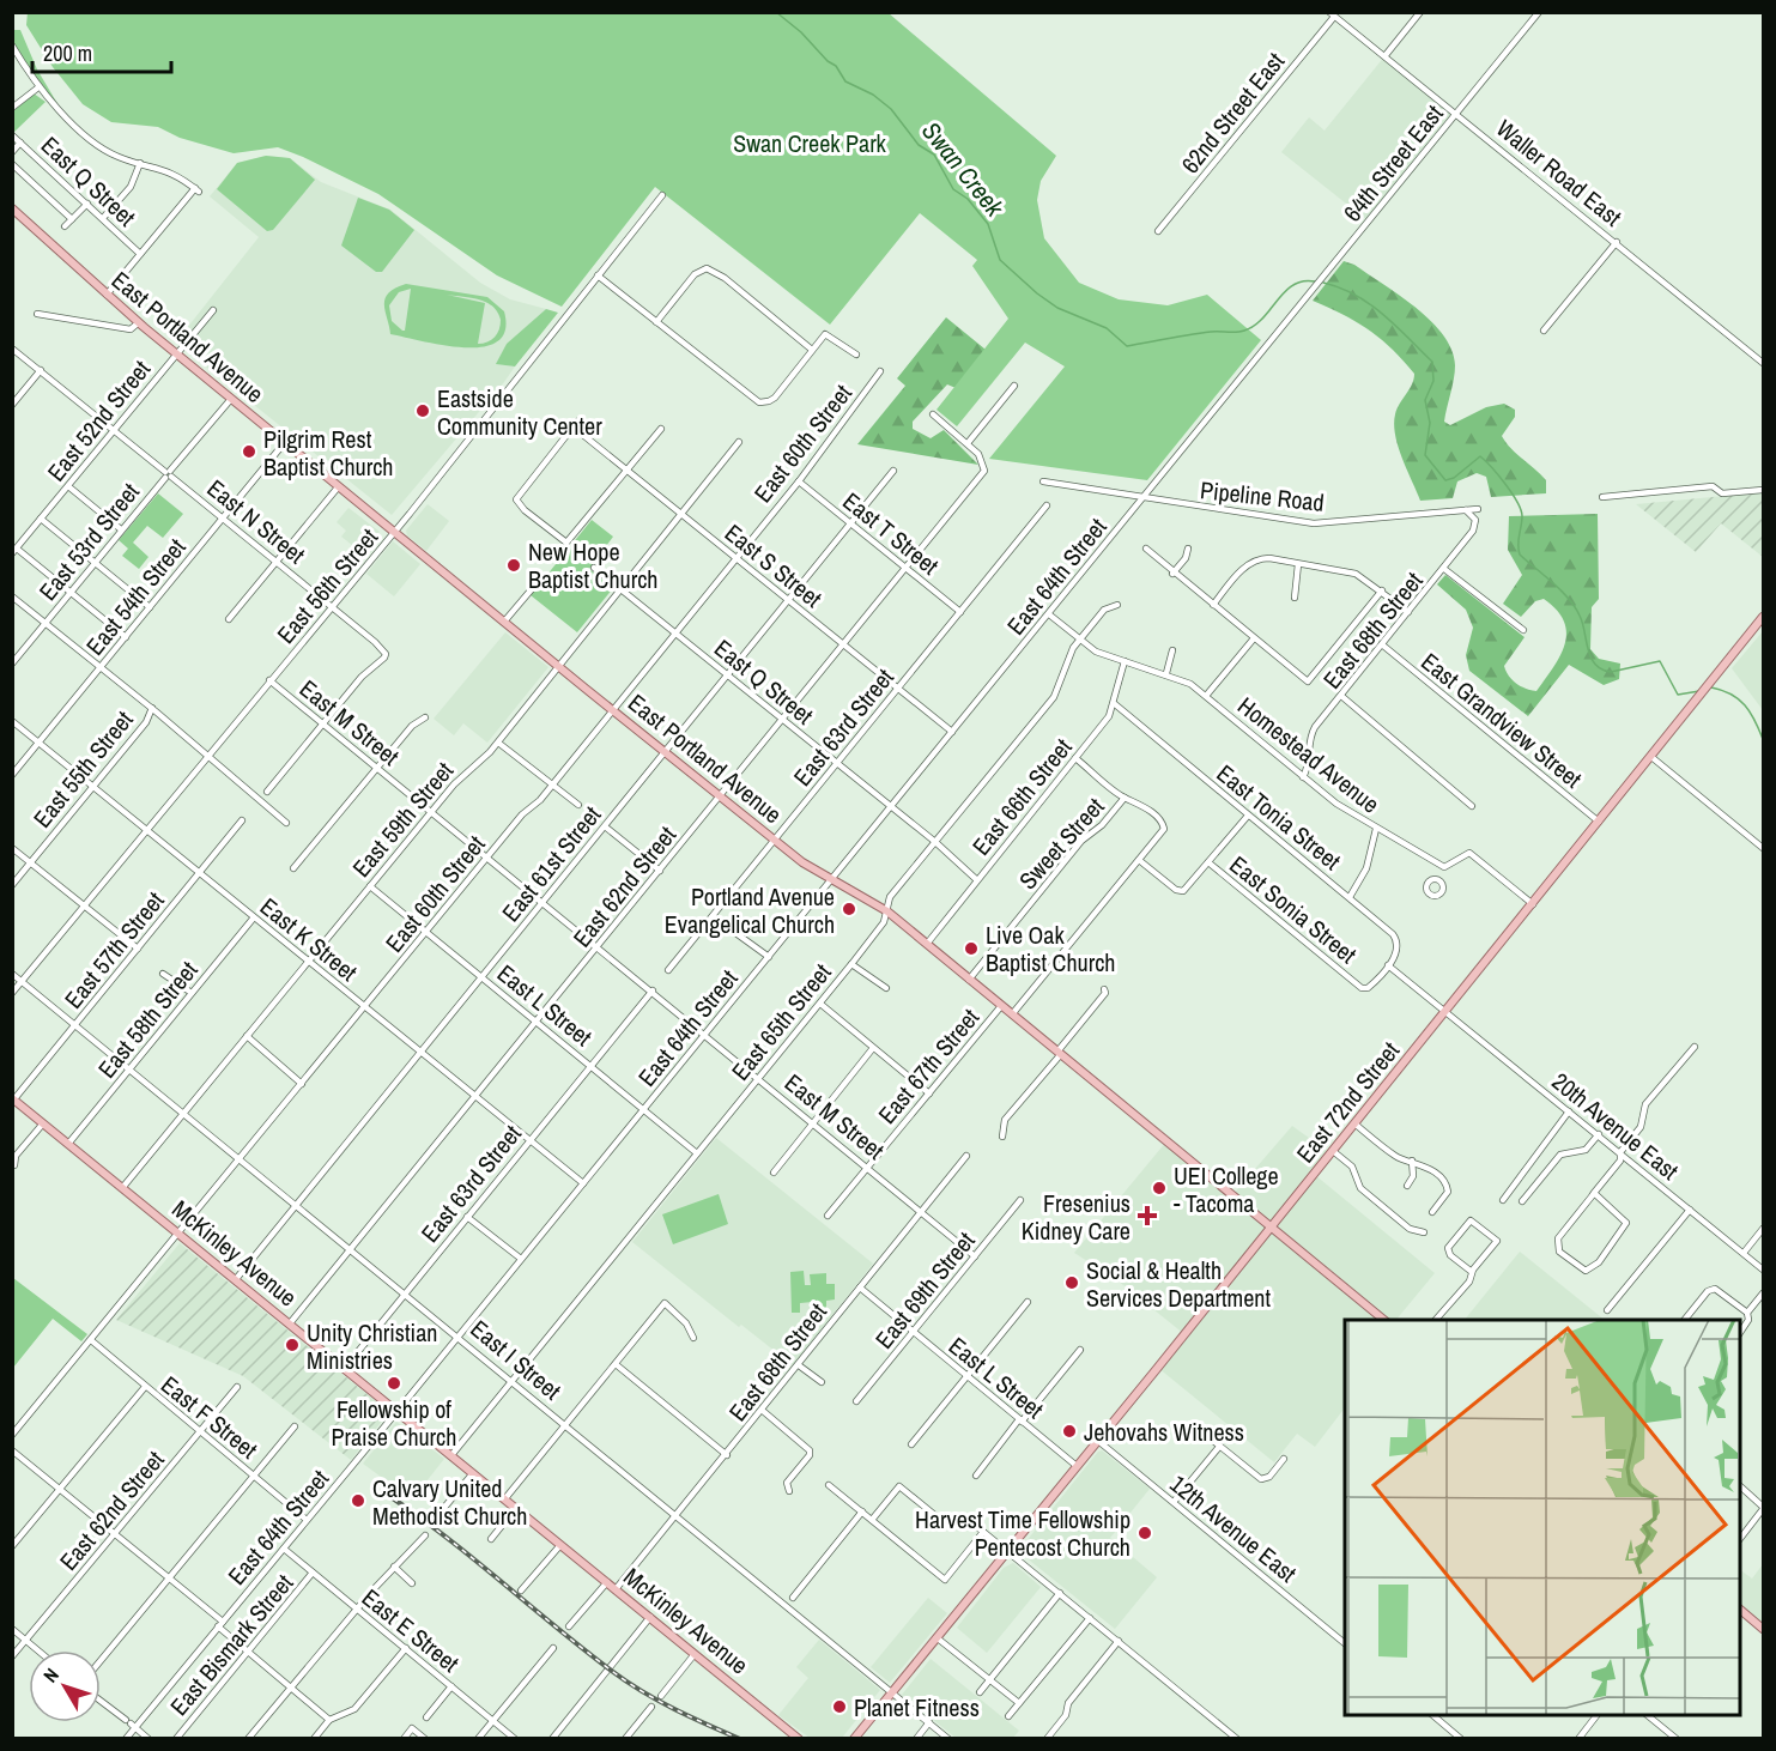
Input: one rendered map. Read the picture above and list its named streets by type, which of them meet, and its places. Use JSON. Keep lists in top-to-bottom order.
{
  "streets": {
    "main road": ["East Portland Avenue", "East 72nd Street", "McKinley Avenue"],
    "street": [
      "62nd Street East",
      "64th Street East",
      "Waller Road East",
      "East Q Street",
      "East 52nd Street",
      "East 60th Street",
      "Pipeline Road",
      "East N Street",
      "East T Street",
      "East 53rd Street",
      "East S Street",
      "East 64th Street",
      "East 56th Street",
      "East 54th Street",
      "East 68th Street",
      "East Grandview Street",
      "East M Street",
      "East 63rd Street",
      "Homestead Avenue",
      "East 55th Street",
      "East 66th Street",
      "East Tonia Street",
      "East 59th Street",
      "Sweet Street",
      "East 61st Street",
      "East 62nd Street",
      "East Sonia Street",
      "East K Street",
      "East 57th Street",
      "East L Street",
      "East 58th Street",
      "East 65th Street",
      "East 67th Street",
      "20th Avenue East",
      "East 69th Street",
      "East I Street",
      "East F Street",
      "12th Avenue East",
      "East E Street",
      "East Bismark Street"
    ]
  },
  "crossings": [
    ["62nd Street East", "Waller Road East"],
    ["64th Street East", "Waller Road East"],
    ["64th Street East", "East 64th Street"],
    ["East Q Street", "East 60th Street"],
    ["East Q Street", "East 64th Street"],
    ["East Q Street", "East 63rd Street"],
    ["East Q Street", "East 66th Street"],
    ["East Q Street", "East 59th Street"],
    ["East Q Street", "East 61st Street"],
    ["East Q Street", "East 62nd Street"],
    ["East Q Street", "East 65th Street"],
    ["East Portland Avenue", "East 52nd Street"],
    ["East Portland Avenue", "East 60th Street"],
    ["East Portland Avenue", "East 53rd Street"],
    ["East Portland Avenue", "East 64th Street"],
    ["East Portland Avenue", "East 56th Street"],
    ["East Portland Avenue", "East 54th Street"],
    ["East Portland Avenue", "East 63rd Street"],
    ["East Portland Avenue", "East 66th Street"],
    ["East Portland Avenue", "East 59th Street"],
    ["East Portland Avenue", "Sweet Street"],
    ["East Portland Avenue", "East 61st Street"],
    ["East Portland Avenue", "East 62nd Street"],
    ["East Portland Avenue", "East 65th Street"],
    ["East Portland Avenue", "East 67th Street"],
    ["East Portland Avenue", "East 72nd Street"],
    ["East 52nd Street", "East N Street"],
    ["East 60th Street", "East T Street"],
    ["East 60th Street", "East S Street"],
    ["East 60th Street", "East M Street"],
    ["East 60th Street", "East K Street"],
    ["East 60th Street", "East L Street"],
    ["East 60th Street", "McKinley Avenue"],
    ["East 60th Street", "East I Street"],
    ["East 60th Street", "East F Street"],
    ["Pipeline Road", "East 64th Street"],
    ["Pipeline Road", "East 68th Street"],
    ["East N Street", "East 53rd Street"],
    ["East N Street", "East 56th Street"],
    ["East N Street", "East 54th Street"],
    ["East N Street", "East M Street"],
    ["East T Street", "East 63rd Street"],
    ["East T Street", "East 61st Street"],
    ["East T Street", "East 62nd Street"],
    ["East S Street", "East 64th Street"],
    ["East S Street", "East 63rd Street"],
    ["East S Street", "East 59th Street"],
    ["East S Street", "East 61st Street"],
    ["East S Street", "East 62nd Street"],
    ["East 64th Street", "East M Street"],
    ["East 64th Street", "Homestead Avenue"],
    ["East 64th Street", "East K Street"],
    ["East 64th Street", "East L Street"],
    ["East 64th Street", "McKinley Avenue"],
    ["East 64th Street", "East I Street"],
    ["East 64th Street", "East F Street"],
    ["East 64th Street", "East E Street"],
    ["East 56th Street", "East M Street"],
    ["East 56th Street", "East K Street"],
    ["East 56th Street", "East I Street"],
    ["East 54th Street", "East K Street"],
    ["East 68th Street", "East Grandview Street"],
    ["East 68th Street", "East M Street"],
    ["East 68th Street", "Homestead Avenue"],
    ["East 68th Street", "East L Street"],
    ["East 68th Street", "McKinley Avenue"],
    ["East 68th Street", "East I Street"],
    ["East Grandview Street", "East 72nd Street"],
    ["East M Street", "East 63rd Street"],
    ["East M Street", "East 59th Street"],
    ["East M Street", "East 61st Street"],
    ["East M Street", "East 62nd Street"],
    ["East M Street", "East 65th Street"],
    ["East M Street", "East 67th Street"],
    ["East M Street", "East 69th Street"],
    ["East 63rd Street", "East K Street"],
    ["East 63rd Street", "East L Street"],
    ["East 63rd Street", "McKinley Avenue"],
    ["East 63rd Street", "East I Street"],
    ["Homestead Avenue", "East 66th Street"],
    ["Homestead Avenue", "East 65th Street"],
    ["East 55th Street", "East K Street"],
    ["East 66th Street", "East Tonia Street"],
    ["East Tonia Street", "East Sonia Street"],
    ["East 59th Street", "East K Street"],
    ["East 59th Street", "East L Street"],
    ["East 59th Street", "McKinley Avenue"],
    ["East 59th Street", "East I Street"],
    ["Sweet Street", "East 67th Street"],
    ["East 61st Street", "East K Street"],
    ["East 61st Street", "East L Street"],
    ["East 61st Street", "McKinley Avenue"],
    ["East 61st Street", "East I Street"],
    ["East 62nd Street", "East K Street"],
    ["East 62nd Street", "East L Street"],
    ["East 62nd Street", "McKinley Avenue"],
    ["East 62nd Street", "East I Street"],
    ["East 62nd Street", "East F Street"],
    ["East K Street", "East 57th Street"],
    ["East K Street", "East 58th Street"],
    ["East 57th Street", "McKinley Avenue"],
    ["East 57th Street", "East I Street"],
    ["East L Street", "East 65th Street"],
    ["East L Street", "East 72nd Street"],
    ["East L Street", "East 69th Street"],
    ["East 58th Street", "McKinley Avenue"],
    ["East 58th Street", "East I Street"],
    ["East 65th Street", "McKinley Avenue"],
    ["East 65th Street", "East I Street"],
    ["East 72nd Street", "20th Avenue East"],
    ["East 72nd Street", "East I Street"],
    ["East 72nd Street", "12th Avenue East"],
    ["East E Street", "East Bismark Street"]
  ],
  "water": ["Swan Creek"],
  "parks": ["Swan Creek Park"],
  "places": {
    "other": [
      "Eastside Community Center",
      "Pilgrim Rest Baptist Church",
      "New Hope Baptist Church",
      "Portland Avenue Evangelical Church",
      "Live Oak Baptist Church",
      "UEI College - Tacoma",
      "Social & Health Services Department",
      "Unity Christian Ministries",
      "Fellowship of Praise Church",
      "Jehovahs Witness",
      "Calvary United Methodist Church",
      "Harvest Time Fellowship Pentecost Church",
      "Planet Fitness"
    ],
    "health": ["Fresenius Kidney Care"]
  },
  "scale_bar": "200 m",
  "north": "top left"
}
